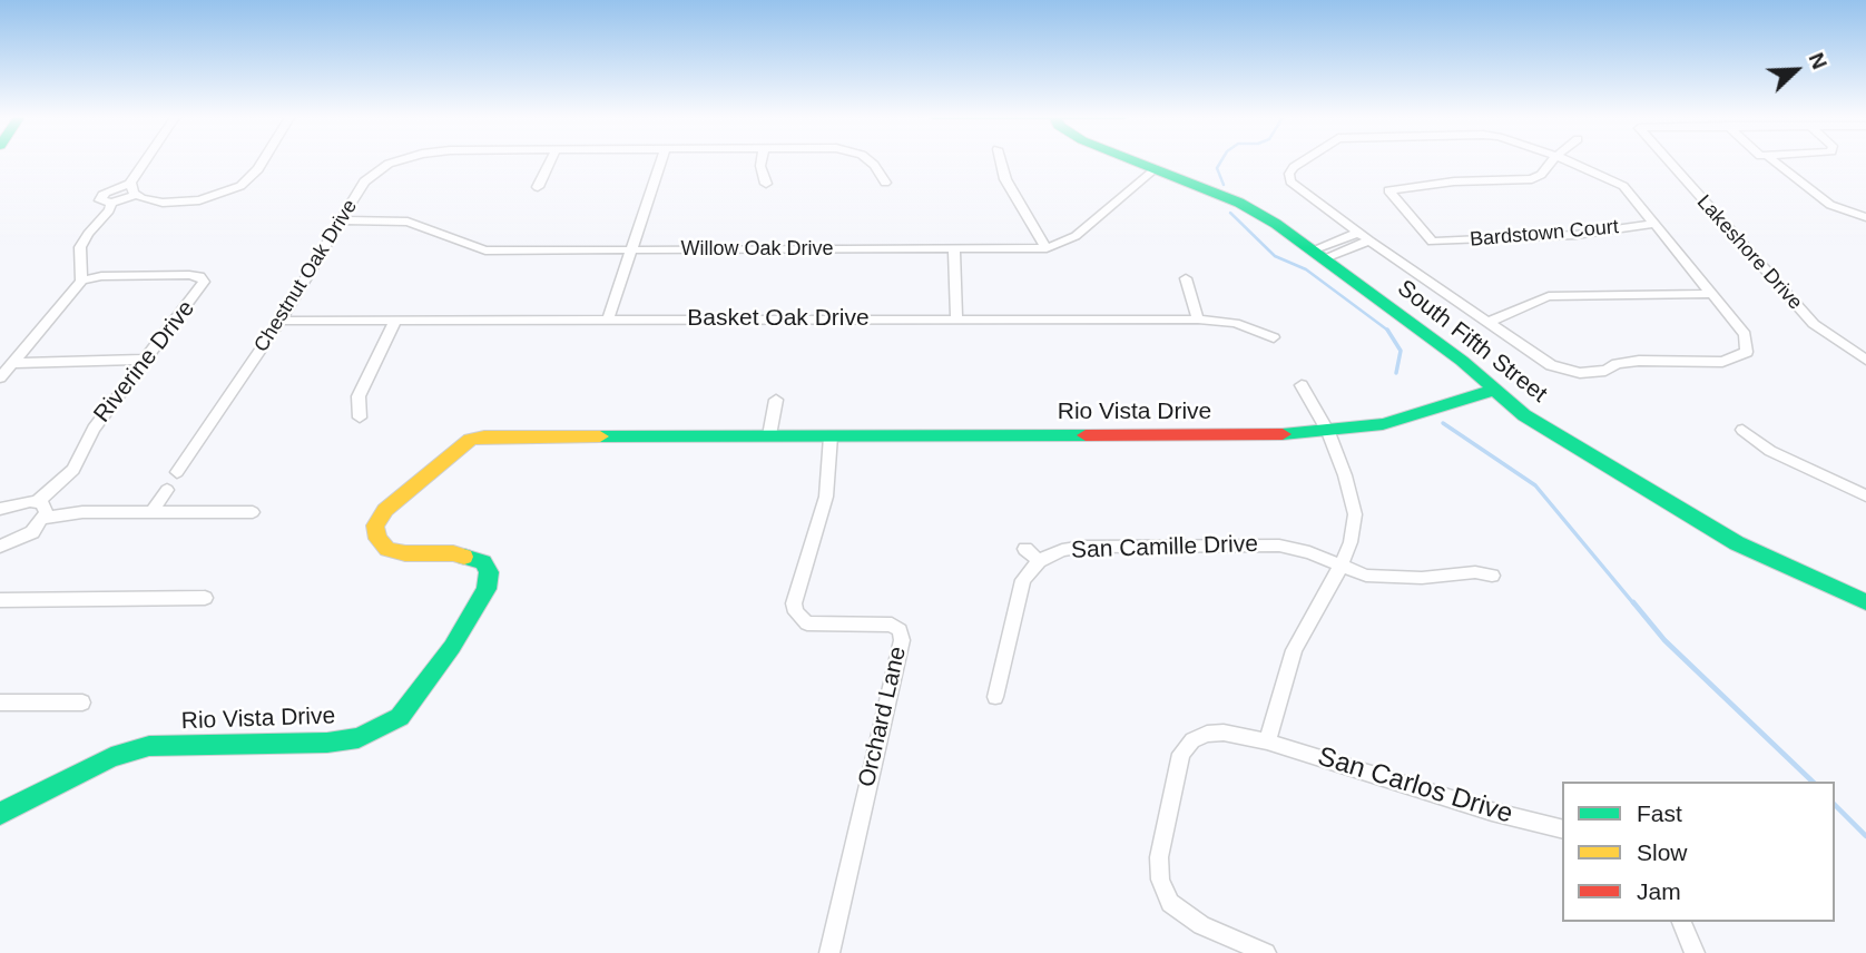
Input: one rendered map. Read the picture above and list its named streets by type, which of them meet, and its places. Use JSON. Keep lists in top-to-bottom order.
{
  "streets": {
    "street": [
      "Bardstown Court",
      "Willow Oak Drive",
      "Lakeshore Drive",
      "Chestnut Oak Drive",
      "Basket Oak Drive",
      "South Fifth Street",
      "Riverine Drive",
      "Rio Vista Drive",
      "San Camille Drive",
      "Orchard Lane",
      "San Carlos Drive"
    ]
  },
  "crossings": [
    ["Willow Oak Drive", "Chestnut Oak Drive"],
    ["Willow Oak Drive", "South Fifth Street"],
    ["Chestnut Oak Drive", "Basket Oak Drive"],
    ["South Fifth Street", "Rio Vista Drive"],
    ["Rio Vista Drive", "Orchard Lane"]
  ],
  "legend": ["Fast", "Slow", "Jam"],
  "north": "top right"
}
